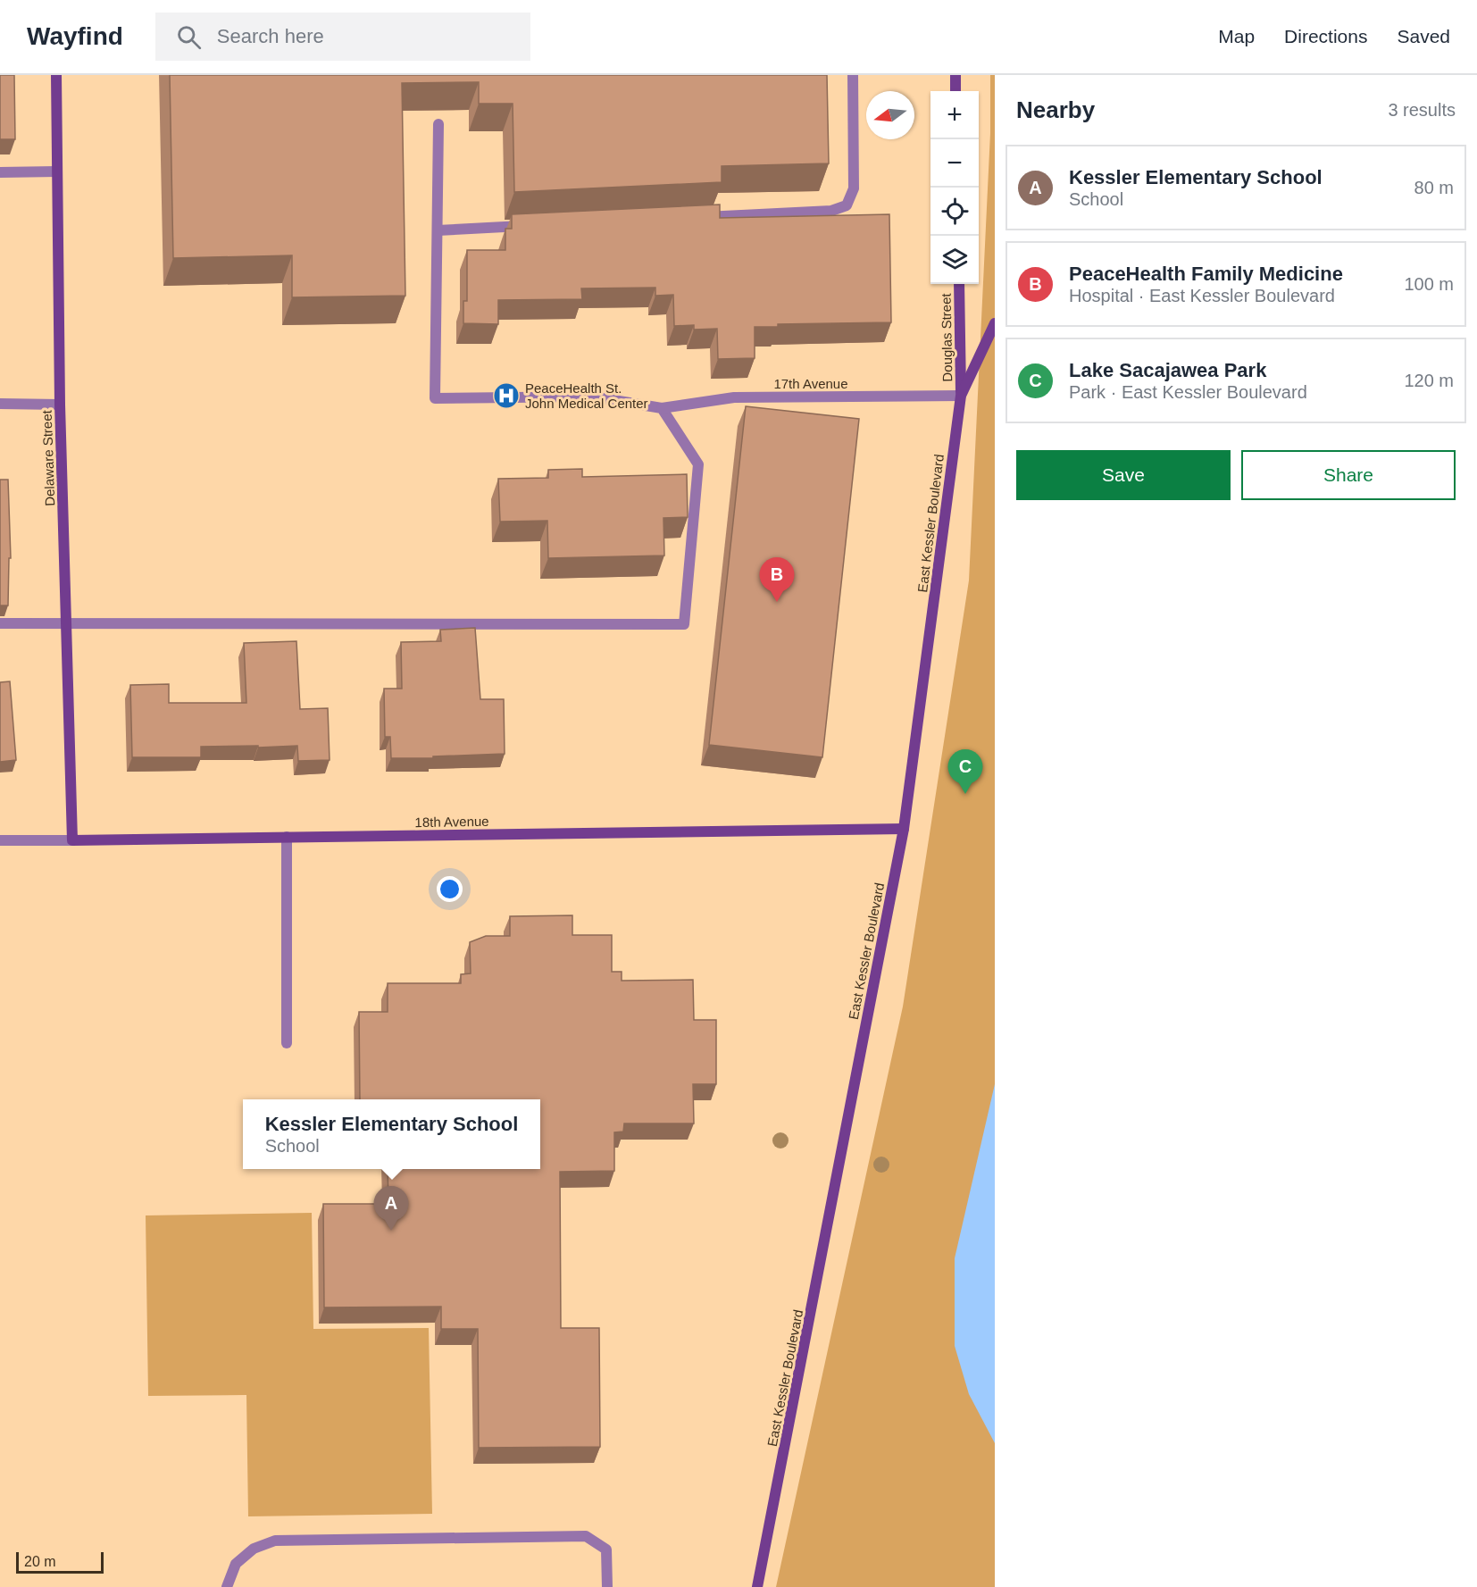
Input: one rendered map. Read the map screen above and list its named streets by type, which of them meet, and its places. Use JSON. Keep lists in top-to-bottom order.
{
  "streets": {
    "street": [
      "Douglas Street",
      "17th Avenue",
      "Delaware Street",
      "East Kessler Boulevard",
      "18th Avenue"
    ]
  },
  "crossings": [
    ["Douglas Street", "17th Avenue"],
    ["Douglas Street", "East Kessler Boulevard"],
    ["17th Avenue", "East Kessler Boulevard"],
    ["Delaware Street", "18th Avenue"],
    ["East Kessler Boulevard", "18th Avenue"]
  ],
  "places": {
    "hospital": ["PeaceHealth St. John Medical Center"]
  },
  "scale_bar": "20 m",
  "north": "left",
  "page": {
    "header": "Wayfind",
    "search": "Search here",
    "nav": ["Map", "Directions", "Saved"],
    "heading": ["Nearby", "3 results"],
    "map_buttons": ["+", "−"],
    "list": [
      {
        "mark": "A",
        "name": "Kessler Elementary School",
        "note": "School",
        "value": "80 m"
      },
      {
        "mark": "B",
        "name": "PeaceHealth Family Medicine",
        "note": "Hospital · East Kessler Boulevard",
        "value": "100 m"
      },
      {
        "mark": "C",
        "name": "Lake Sacajawea Park",
        "note": "Park · East Kessler Boulevard",
        "value": "120 m"
      }
    ],
    "buttons": ["Save", "Share"],
    "pins": ["B", "C", "A"],
    "popup": ["Kessler Elementary School", "School"],
    "scale": "20 m"
  }
}
